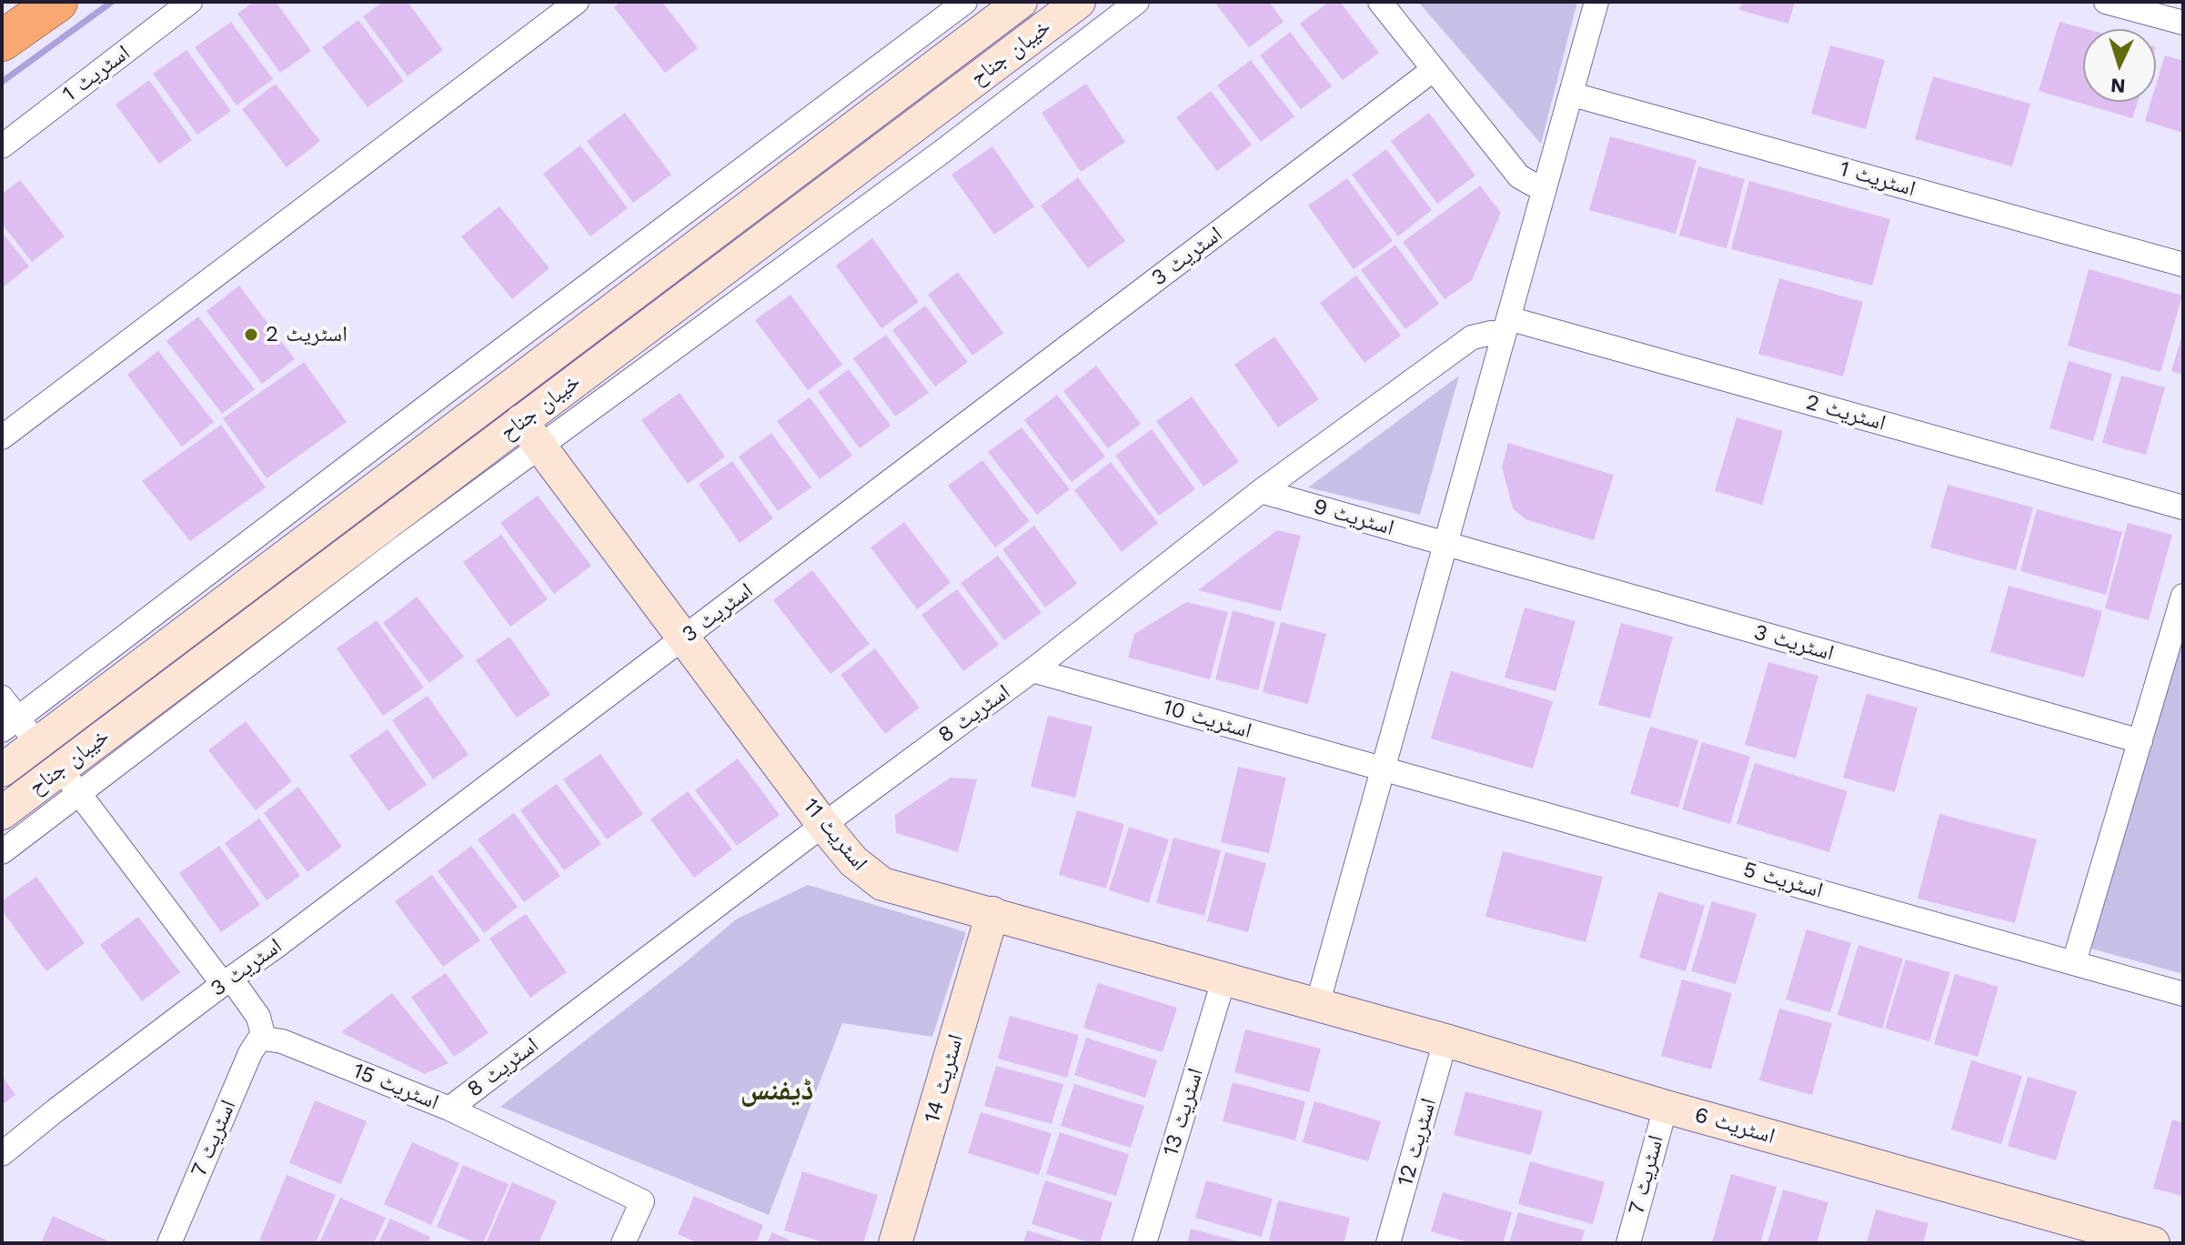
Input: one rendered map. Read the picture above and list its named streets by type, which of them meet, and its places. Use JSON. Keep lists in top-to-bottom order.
{
  "streets": {
    "main road": [
      "خیبان جناح",
      "اسٹریٹ 11",
      "اسٹریٹ 14",
      "اسٹریٹ 6"
    ],
    "street": [
      "اسٹریٹ 1",
      "اسٹریٹ 3",
      "اسٹریٹ 2",
      "اسٹریٹ 9",
      "اسٹریٹ 8",
      "اسٹریٹ 10",
      "اسٹریٹ 5",
      "اسٹریٹ 15",
      "اسٹریٹ 13",
      "اسٹریٹ 7",
      "اسٹریٹ 12"
    ]
  },
  "crossings": [
    ["خیبان جناح", "اسٹریٹ 11"],
    ["اسٹریٹ 3", "اسٹریٹ 9"],
    ["اسٹریٹ 3", "اسٹریٹ 11"],
    ["اسٹریٹ 2", "اسٹریٹ 8"],
    ["اسٹریٹ 9", "اسٹریٹ 8"],
    ["اسٹریٹ 8", "اسٹریٹ 10"],
    ["اسٹریٹ 8", "اسٹریٹ 11"],
    ["اسٹریٹ 8", "اسٹریٹ 15"],
    ["اسٹریٹ 10", "اسٹریٹ 5"],
    ["اسٹریٹ 11", "اسٹریٹ 14"],
    ["اسٹریٹ 11", "اسٹریٹ 13"],
    ["اسٹریٹ 11", "اسٹریٹ 6"],
    ["اسٹریٹ 15", "اسٹریٹ 7"],
    ["اسٹریٹ 6", "اسٹریٹ 7"],
    ["اسٹریٹ 6", "اسٹریٹ 12"]
  ],
  "districts": ["ڈیفنس"],
  "places": ["اسٹریٹ 2"],
  "north": "bottom"
}
